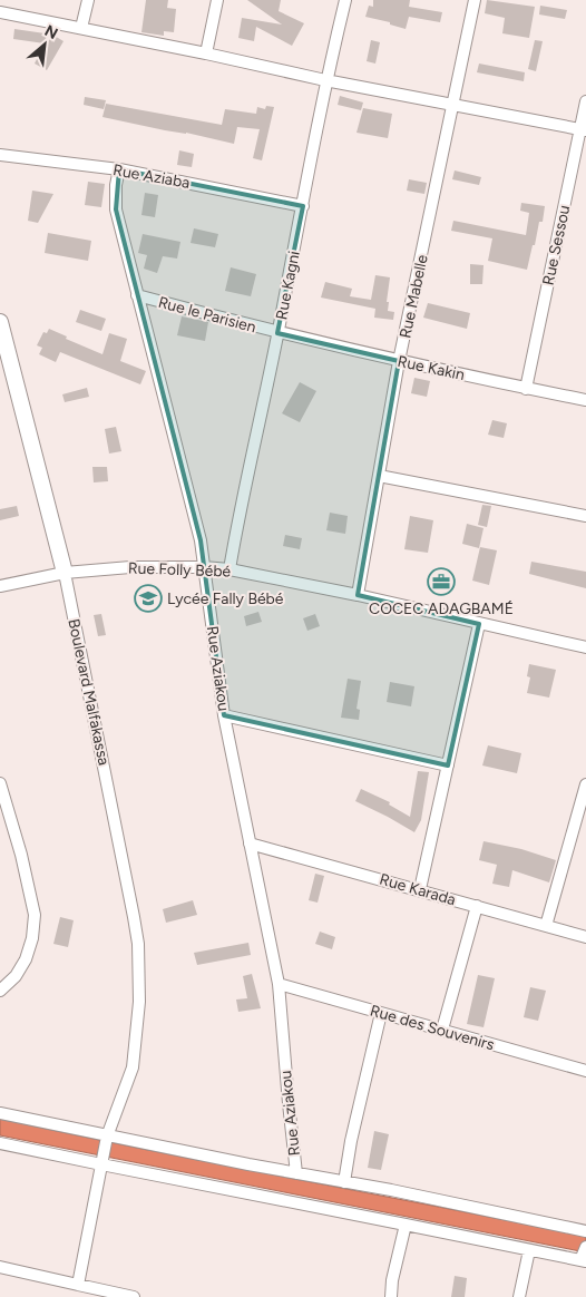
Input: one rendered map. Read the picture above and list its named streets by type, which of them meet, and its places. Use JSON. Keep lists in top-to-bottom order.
{
  "streets": {
    "street": [
      "Rue Aziaba",
      "Rue Sessou",
      "Rue Kagni",
      "Rue Mabelle",
      "Rue le Parisien",
      "Rue Kakin",
      "Rue Folly Bébé",
      "Rue Aziakou",
      "Boulevard Malfakassa",
      "Rue Karada",
      "Rue des Souvenirs"
    ]
  },
  "crossings": [
    ["Rue Aziaba", "Rue Kagni"],
    ["Rue Aziaba", "Rue Aziakou"],
    ["Rue Sessou", "Rue Kakin"],
    ["Rue Kagni", "Rue le Parisien"],
    ["Rue Kagni", "Rue Kakin"],
    ["Rue Kagni", "Rue Folly Bébé"],
    ["Rue Mabelle", "Rue Kakin"],
    ["Rue Mabelle", "Rue Folly Bébé"],
    ["Rue le Parisien", "Rue Kakin"],
    ["Rue le Parisien", "Rue Aziakou"],
    ["Rue Folly Bébé", "Rue Aziakou"],
    ["Rue Folly Bébé", "Boulevard Malfakassa"],
    ["Rue Aziakou", "Rue Karada"],
    ["Rue Aziakou", "Rue des Souvenirs"]
  ],
  "places": {
    "office": ["COCEC ADAGBAMÉ"],
    "school or university": ["Lycée Fally Bébé"]
  },
  "north": "top right"
}
